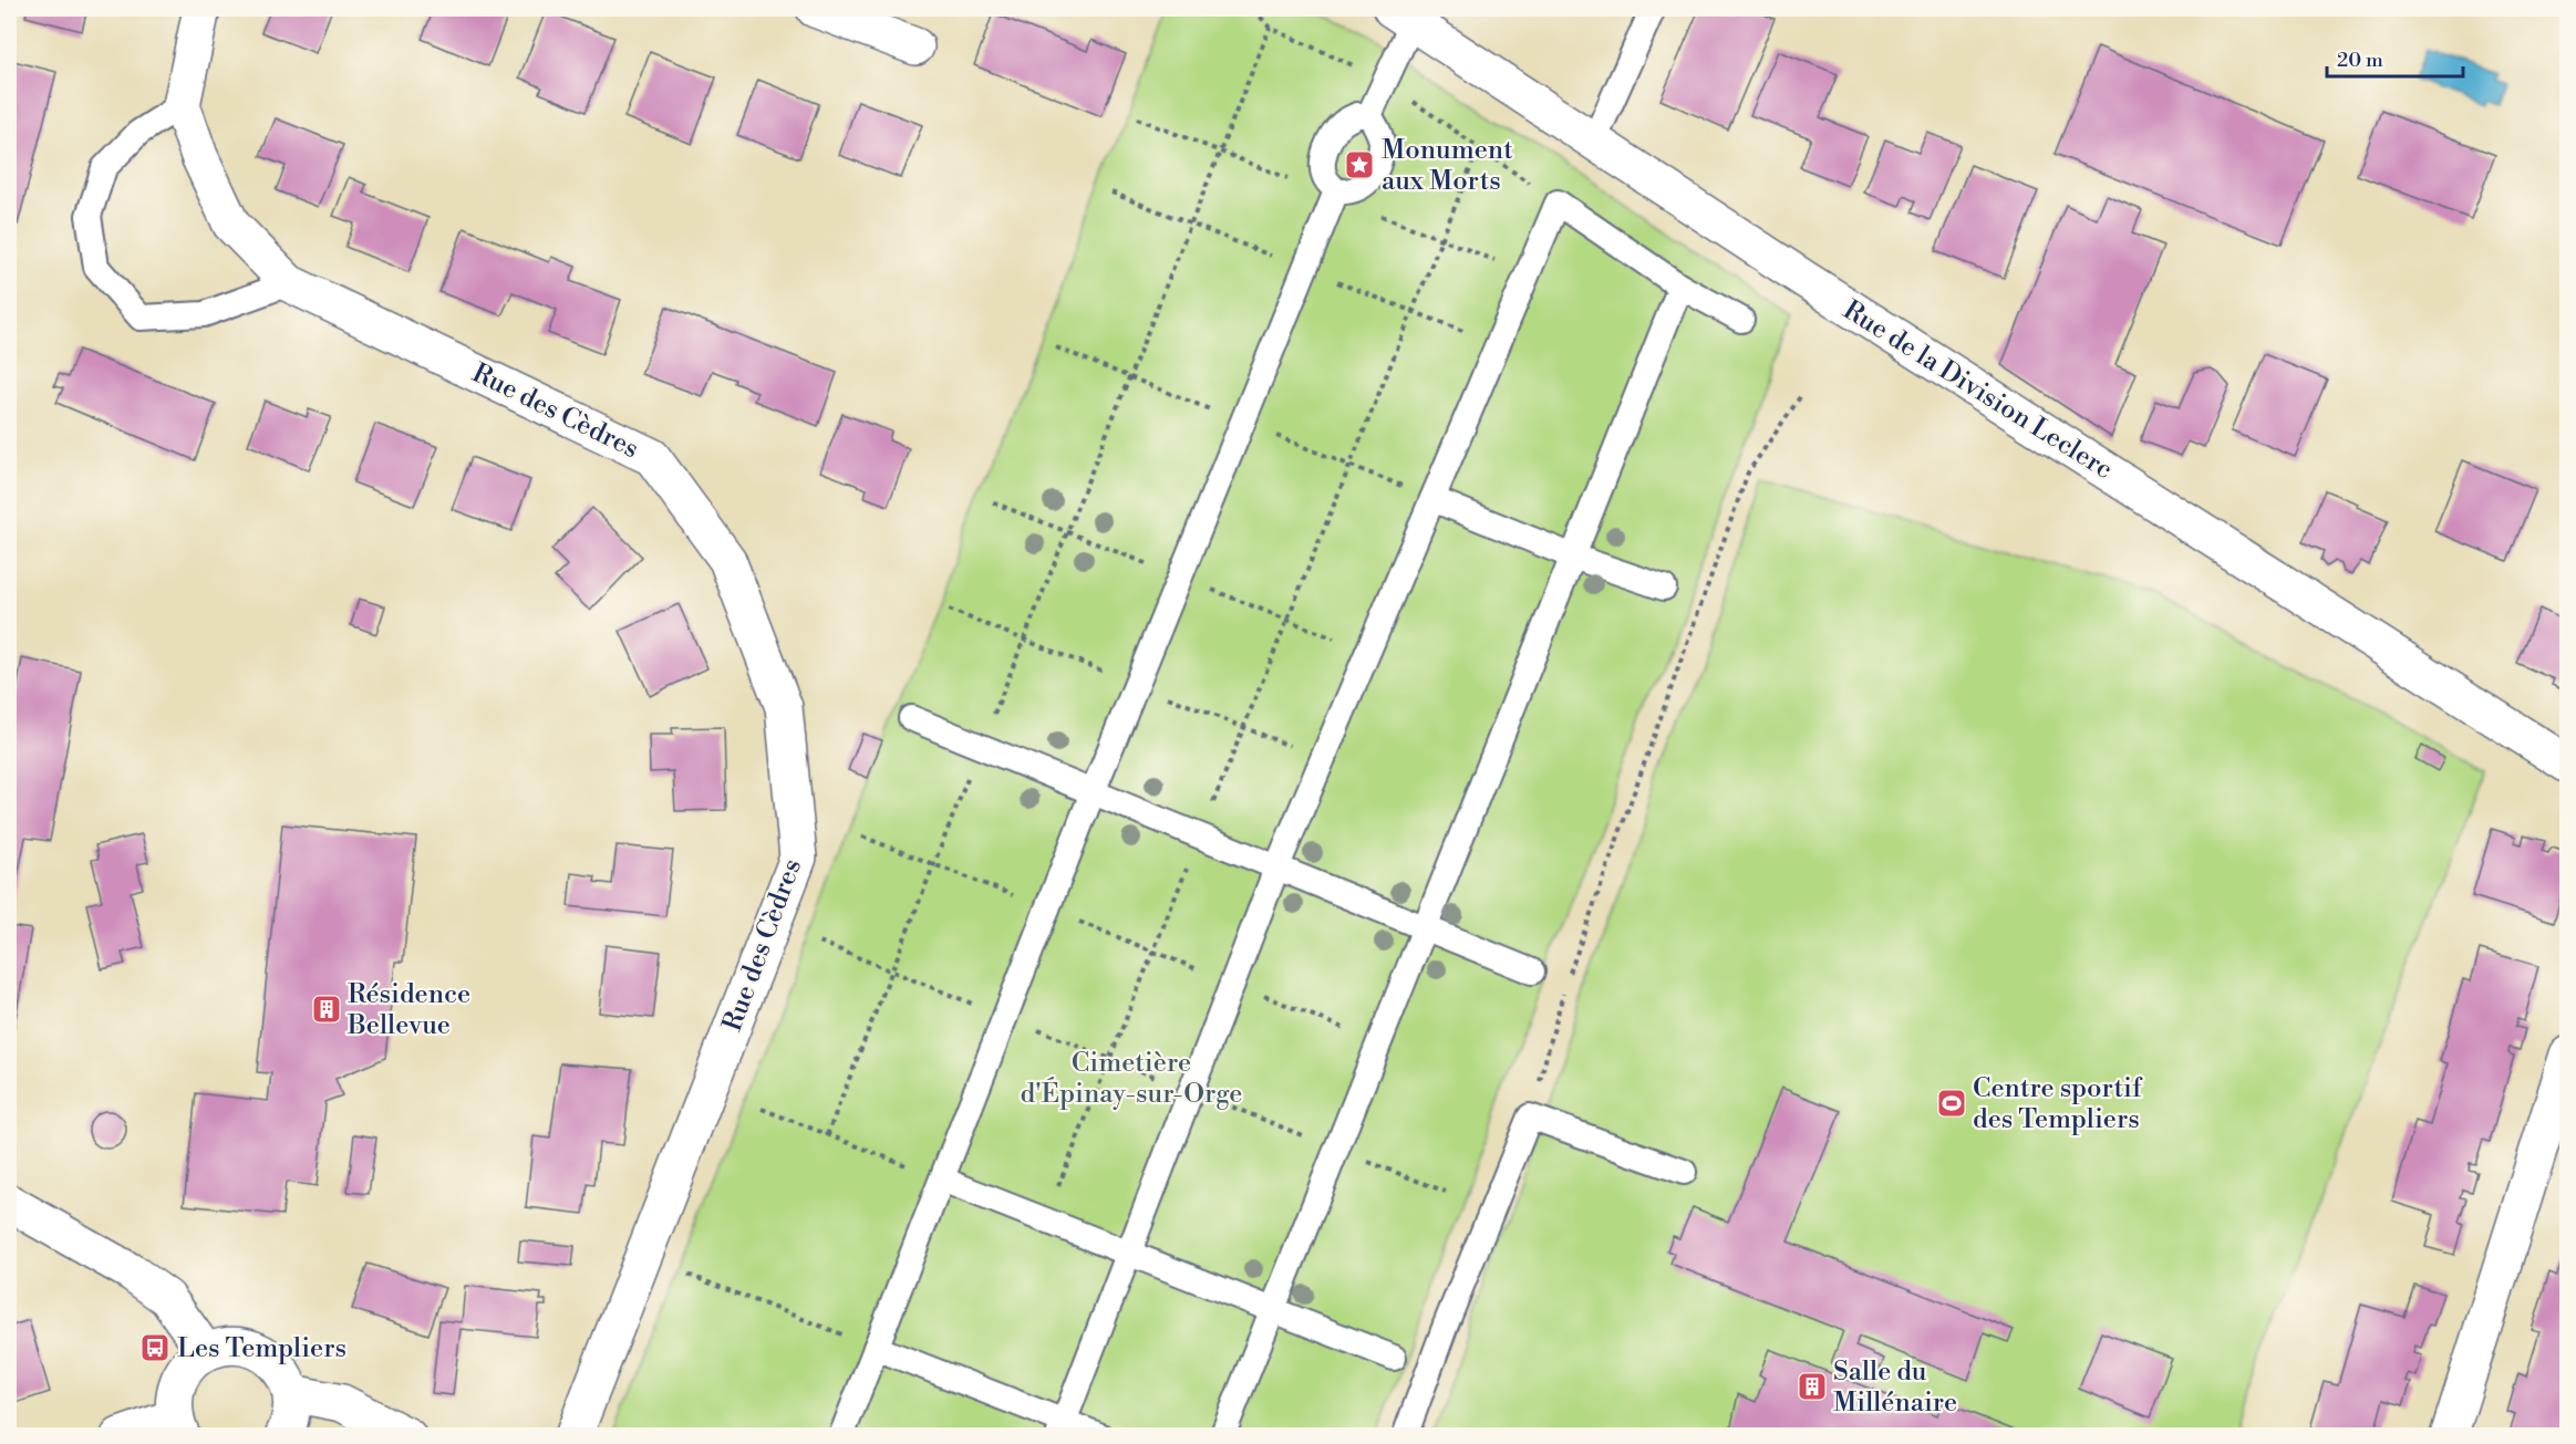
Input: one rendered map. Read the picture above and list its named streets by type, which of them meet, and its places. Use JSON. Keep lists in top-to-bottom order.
{
  "streets": {
    "street": ["Rue de la Division Leclerc", "Rue des Cèdres"]
  },
  "parks": ["Cimetière d'Épinay-sur-Orge"],
  "places": {
    "place": ["Monument aux Morts"],
    "building": ["Résidence Bellevue", "Salle du Millénaire"],
    "sports": ["Centre sportif des Templiers"],
    "bus stop": ["Les Templiers"]
  },
  "scale_bar": "20 m"
}
